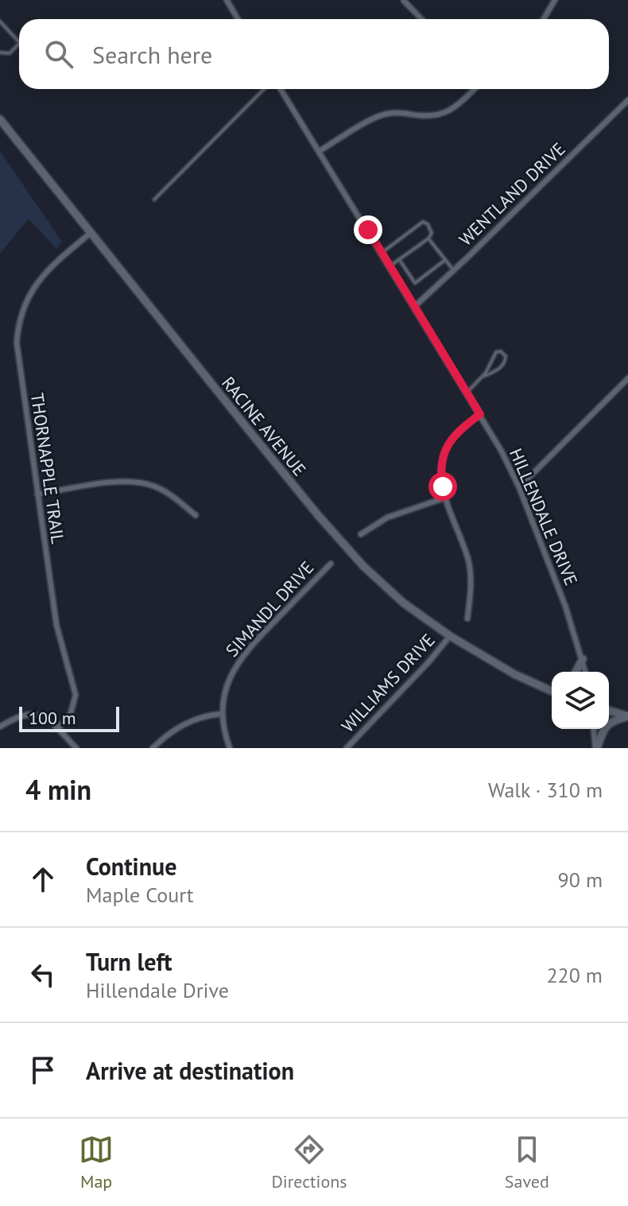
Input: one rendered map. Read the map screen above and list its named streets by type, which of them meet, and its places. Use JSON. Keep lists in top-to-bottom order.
{
  "streets": {
    "main road": ["RACINE AVENUE"],
    "street": [
      "WENTLAND DRIVE",
      "THORNAPPLE TRAIL",
      "HILLENDALE DRIVE",
      "SIMANDL DRIVE",
      "WILLIAMS DRIVE"
    ]
  },
  "crossings": [
    ["WENTLAND DRIVE", "HILLENDALE DRIVE"],
    ["RACINE AVENUE", "THORNAPPLE TRAIL"],
    ["RACINE AVENUE", "WILLIAMS DRIVE"]
  ],
  "scale_bar": "100 m",
  "page": {
    "search": "Search here",
    "scale": "100 m",
    "heading": ["4 min", "Walk · 310 m"],
    "list": [
      ["Continue", "Maple Court", "90 m"],
      ["Turn left", "Hillendale Drive", "220 m"],
      "Arrive at destination"
    ],
    "nav": ["Map", "Directions", "Saved"]
  }
}
